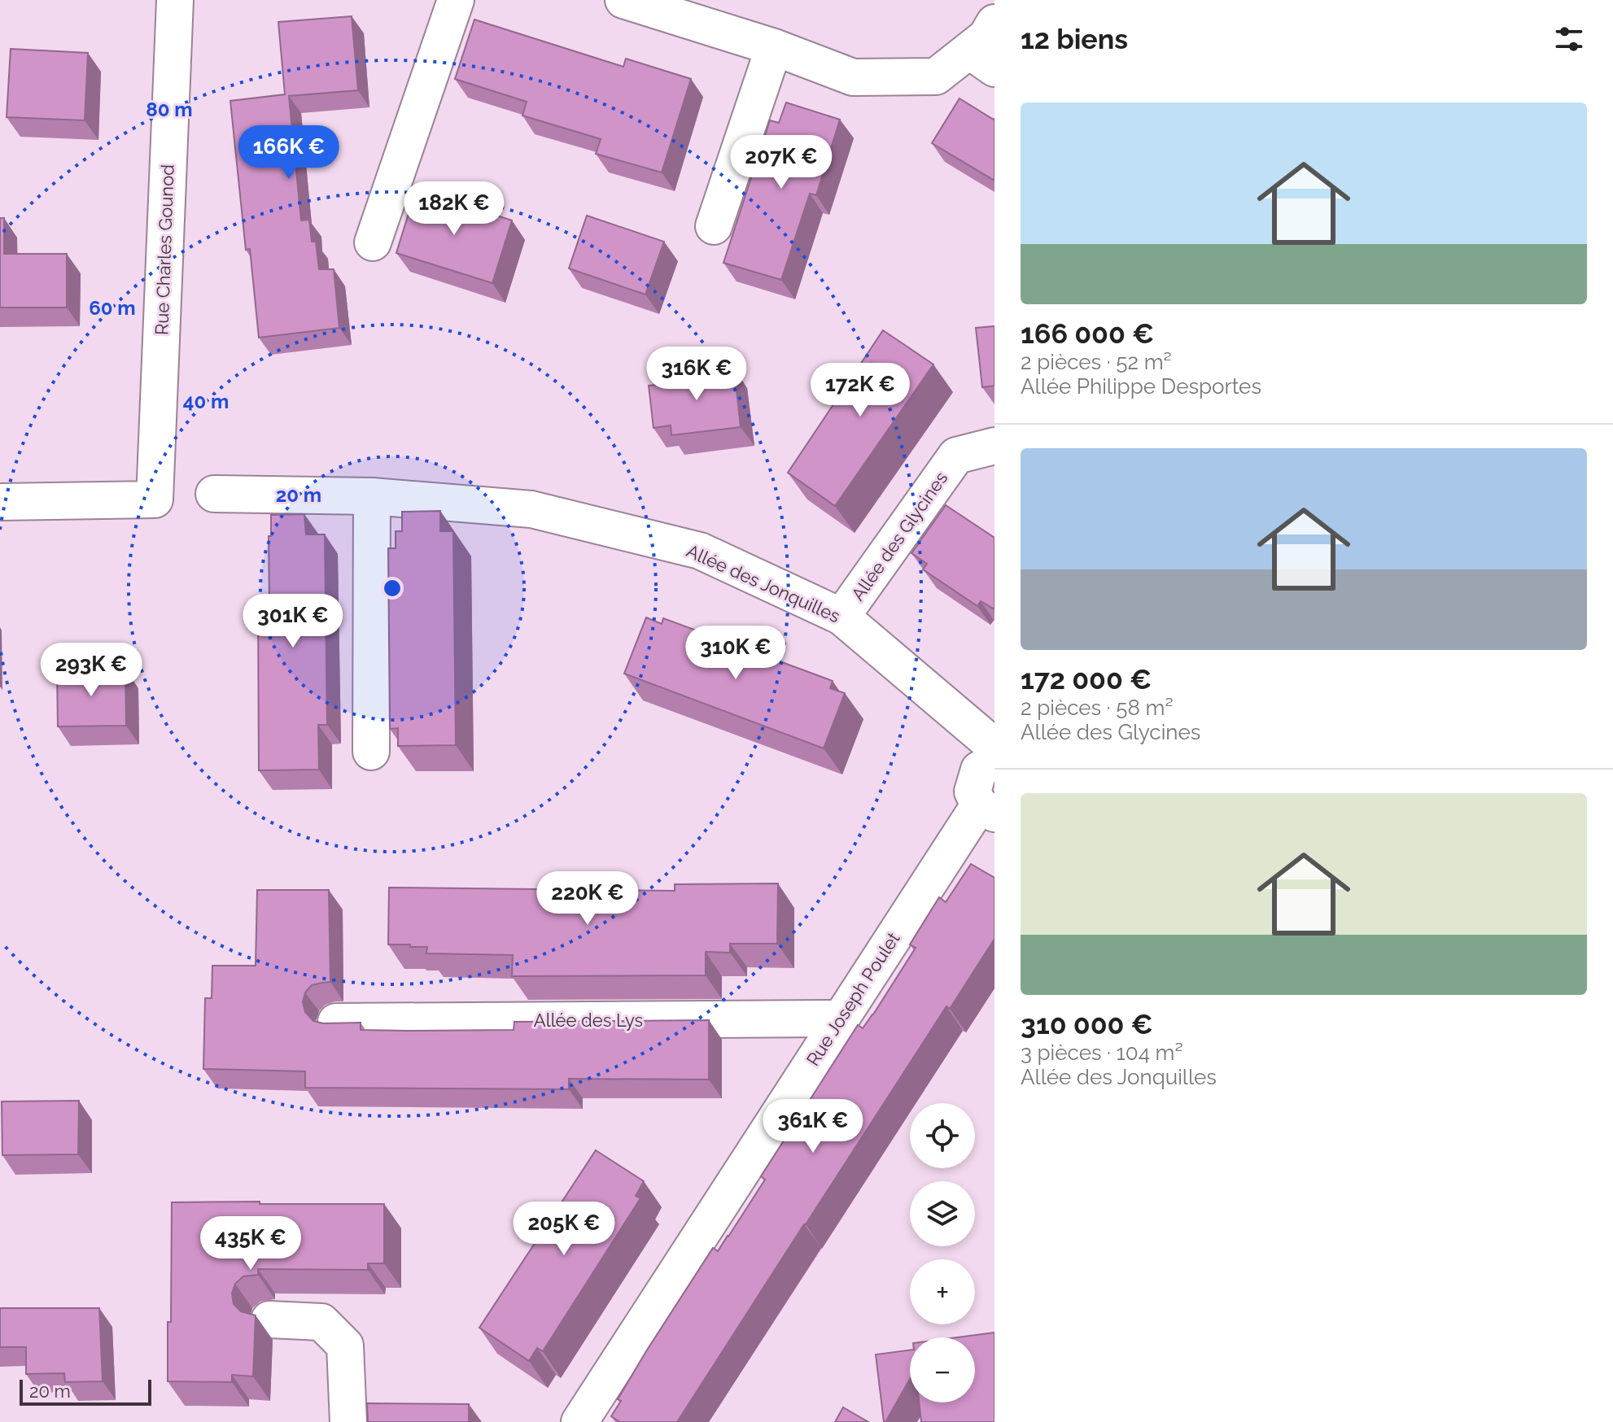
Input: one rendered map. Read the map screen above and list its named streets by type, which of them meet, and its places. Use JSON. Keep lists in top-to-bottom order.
{
  "streets": {
    "street": [
      "Rue Charles Gounod",
      "Allée des Glycines",
      "Allée des Jonquilles",
      "Rue Joseph Poulet",
      "Allée des Lys"
    ]
  },
  "crossings": [
    ["Allée des Glycines", "Allée des Jonquilles"],
    ["Rue Joseph Poulet", "Allée des Lys"]
  ],
  "scale_bar": "20 m",
  "page": {
    "heading": "12 biens",
    "list": [
      {
        "name": "166 000 €",
        "note": "2 pièces · 52 m² · Allée Philippe Desportes"
      },
      {
        "name": "172 000 €",
        "note": "2 pièces · 58 m² · Allée des Glycines"
      },
      {
        "name": "310 000 €",
        "note": "3 pièces · 104 m² · Allée des Jonquilles"
      }
    ],
    "price": [
      "166K €",
      "207K €",
      "182K €",
      "316K €",
      "172K €",
      "301K €",
      "310K €",
      "293K €",
      "220K €",
      "361K €",
      "205K €",
      "435K €"
    ],
    "map_buttons": ["+", "−"],
    "scale": "20 m"
  },
  "rings": [
    "80 m",
    "60 m",
    "40 m",
    "20 m"
  ]
}
